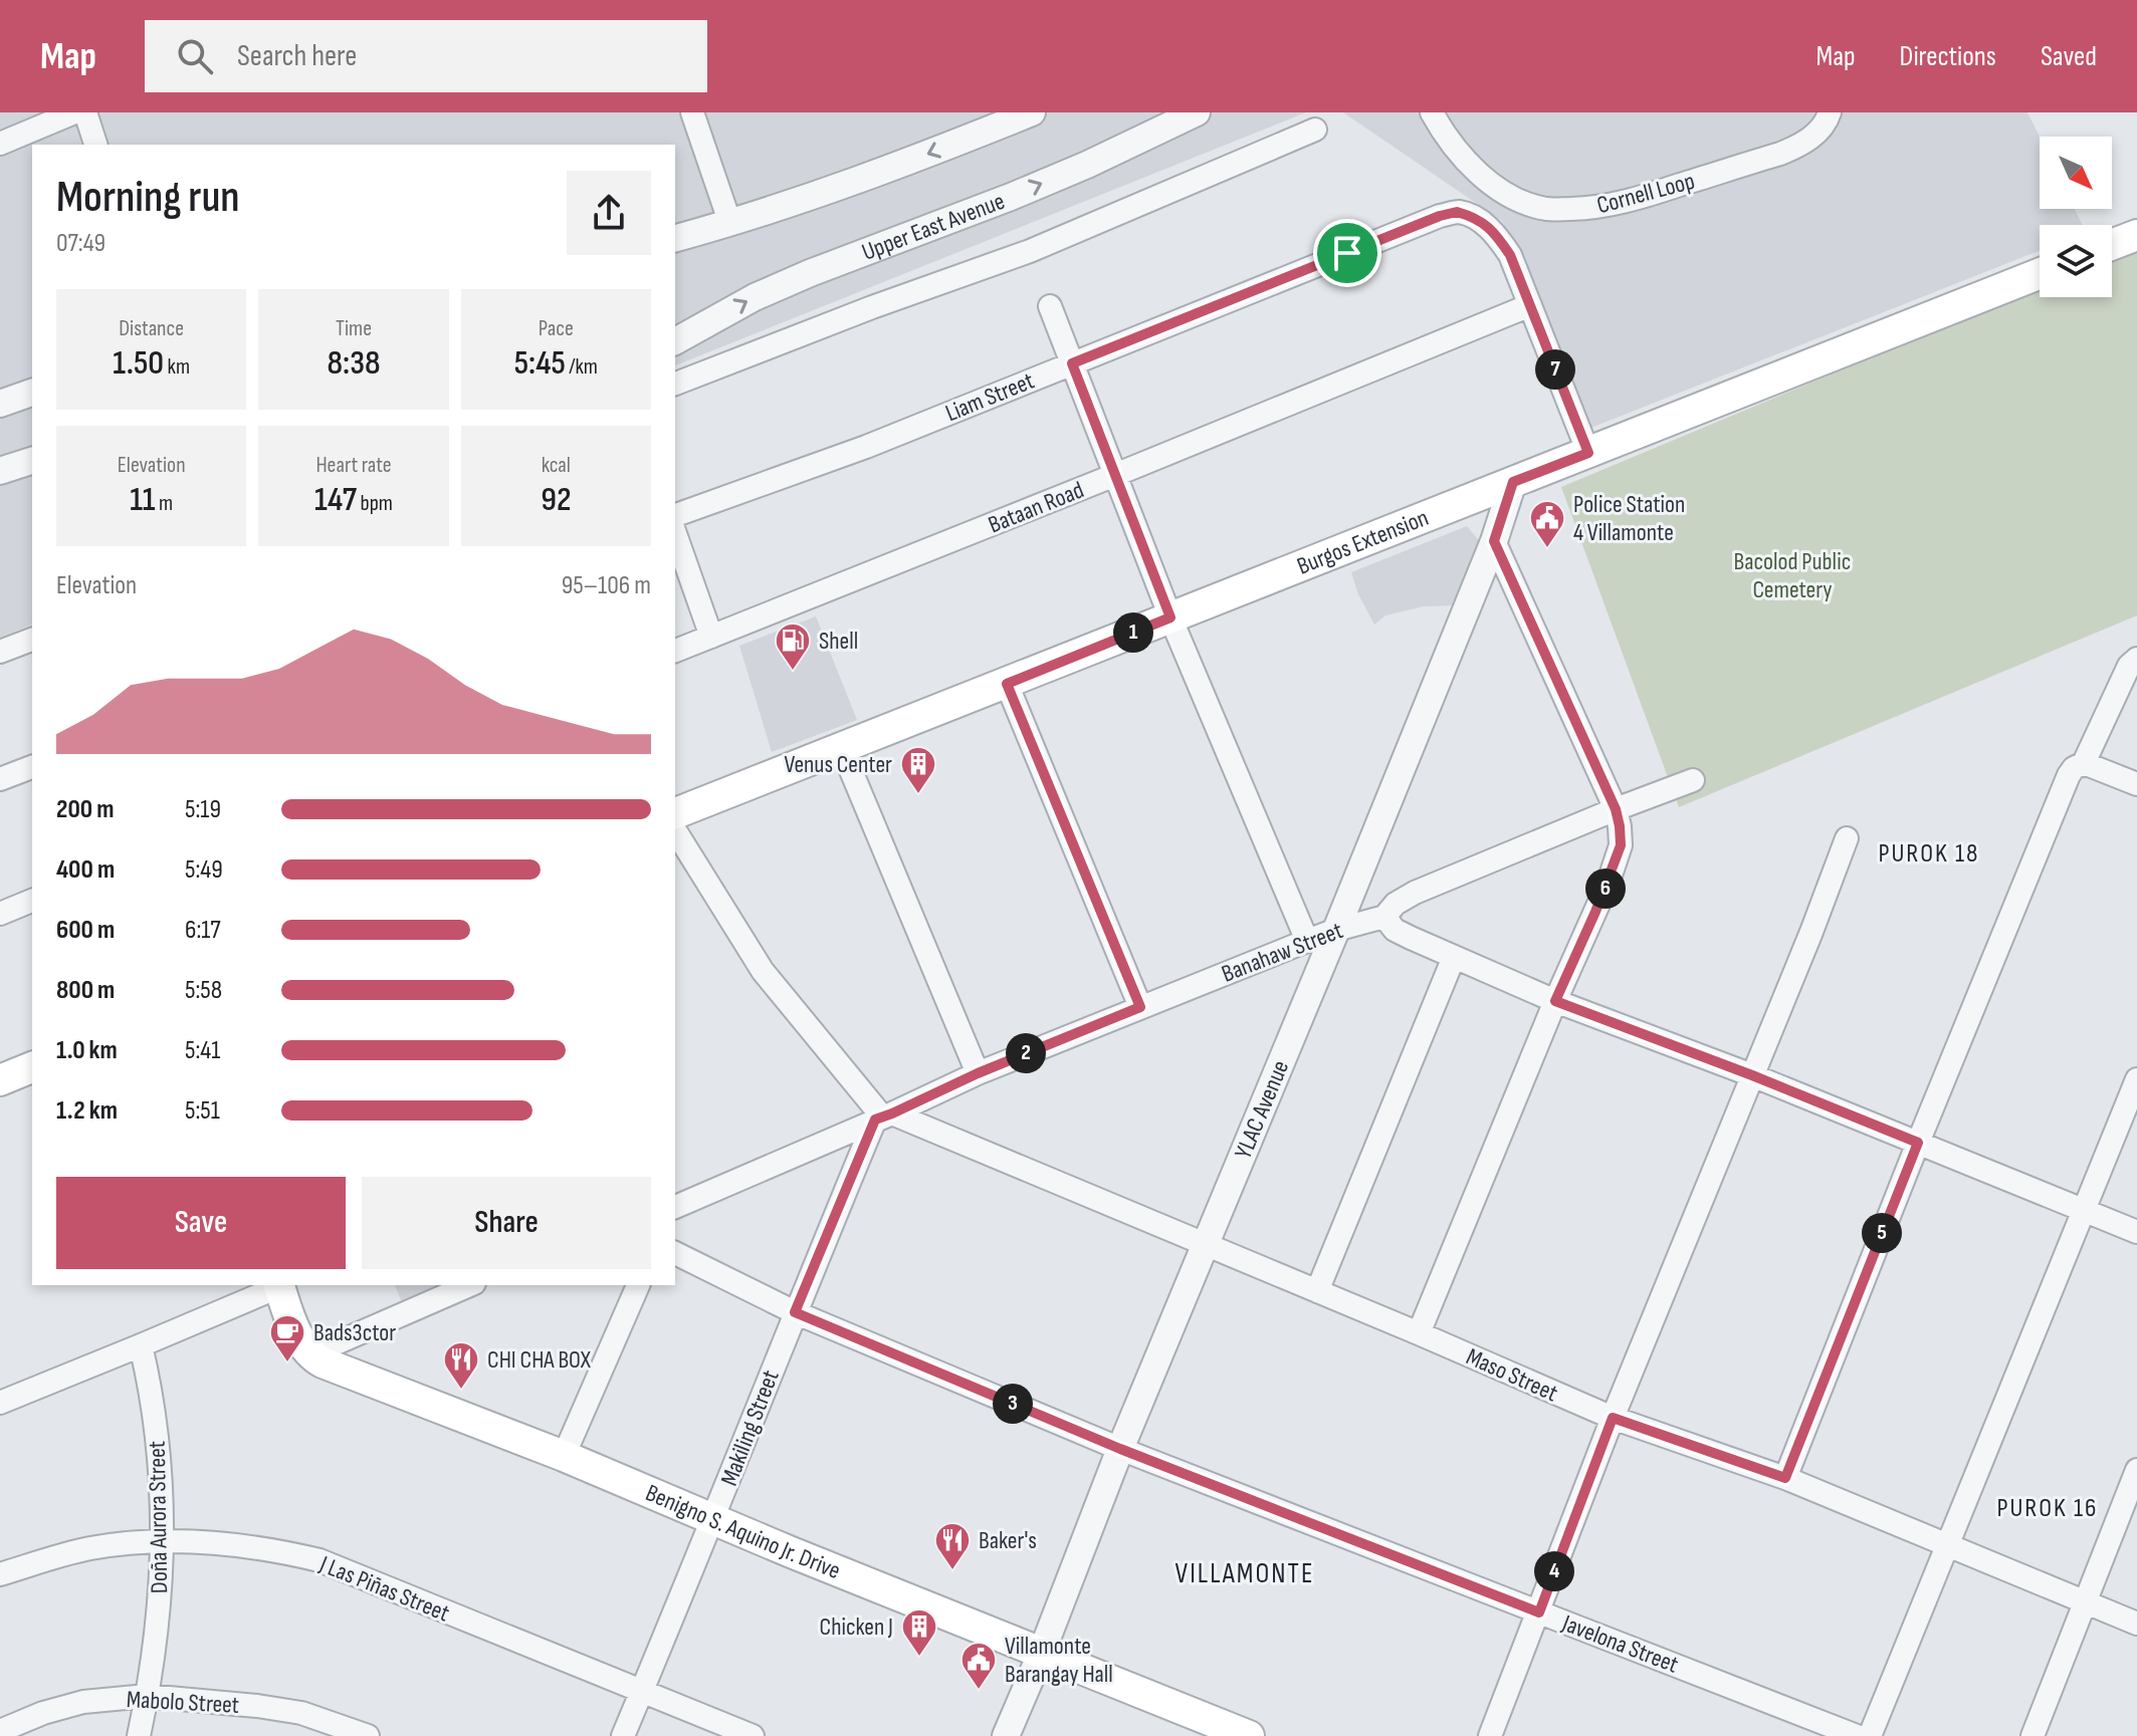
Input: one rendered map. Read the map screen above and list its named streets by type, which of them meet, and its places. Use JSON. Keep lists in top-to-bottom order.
{
  "streets": {
    "main road": ["Burgos Extension", "Benigno S. Aquino Jr. Drive"],
    "street": [
      "Cornell Loop",
      "Upper East Avenue",
      "Liam Street",
      "Bataan Road",
      "Banahaw Street",
      "YLAC Avenue",
      "Maso Street",
      "Makiling Street",
      "Doña Aurora Street",
      "J Las Piñas Street",
      "Javelona Street",
      "Mabolo Street"
    ]
  },
  "crossings": [
    ["Liam Street", "Bataan Road"],
    ["Burgos Extension", "YLAC Avenue"],
    ["Banahaw Street", "YLAC Avenue"],
    ["Banahaw Street", "Maso Street"],
    ["Banahaw Street", "Makiling Street"],
    ["YLAC Avenue", "Maso Street"],
    ["YLAC Avenue", "Benigno S. Aquino Jr. Drive"],
    ["YLAC Avenue", "Javelona Street"],
    ["Maso Street", "Makiling Street"],
    ["Makiling Street", "Benigno S. Aquino Jr. Drive"],
    ["Makiling Street", "J Las Piñas Street"],
    ["Makiling Street", "Javelona Street"],
    ["Doña Aurora Street", "J Las Piñas Street"],
    ["Doña Aurora Street", "Mabolo Street"]
  ],
  "districts": ["PUROK 18", "PUROK 16", "VILLAMONTE"],
  "parks": ["Bacolod Public Cemetery"],
  "places": {
    "public building": ["Police Station 4 Villamonte", "Villamonte Barangay Hall"],
    "fuel station": ["Shell"],
    "building": ["Venus Center", "Chicken J"],
    "cafe": ["Bads3ctor"],
    "restaurant": ["CHI CHA BOX", "Baker's"]
  },
  "north": "bottom right",
  "page": {
    "header": "Map",
    "search": "Search here",
    "nav": ["Map", "Directions", "Saved"],
    "heading": ["Morning run", "07:49"],
    "stats": [
      ["Distance", "1.50 km"],
      ["Time", "8:38"],
      ["Pace", "5:45 /km"],
      ["Elevation", "11 m"],
      ["Heart rate", "147 bpm"],
      ["kcal", "92"]
    ],
    "pins": [
      "7",
      "1",
      "6",
      "2",
      "5",
      "3",
      "4"
    ],
    "chart": ["Elevation", "95–106 m"],
    "list": [
      {
        "name": "200 m",
        "note": "5:19"
      },
      {
        "name": "400 m",
        "note": "5:49"
      },
      {
        "name": "600 m",
        "note": "6:17"
      },
      {
        "name": "800 m",
        "note": "5:58"
      },
      {
        "name": "1.0 km",
        "note": "5:41"
      },
      {
        "name": "1.2 km",
        "note": "5:51"
      }
    ],
    "buttons": ["Save", "Share"]
  }
}
